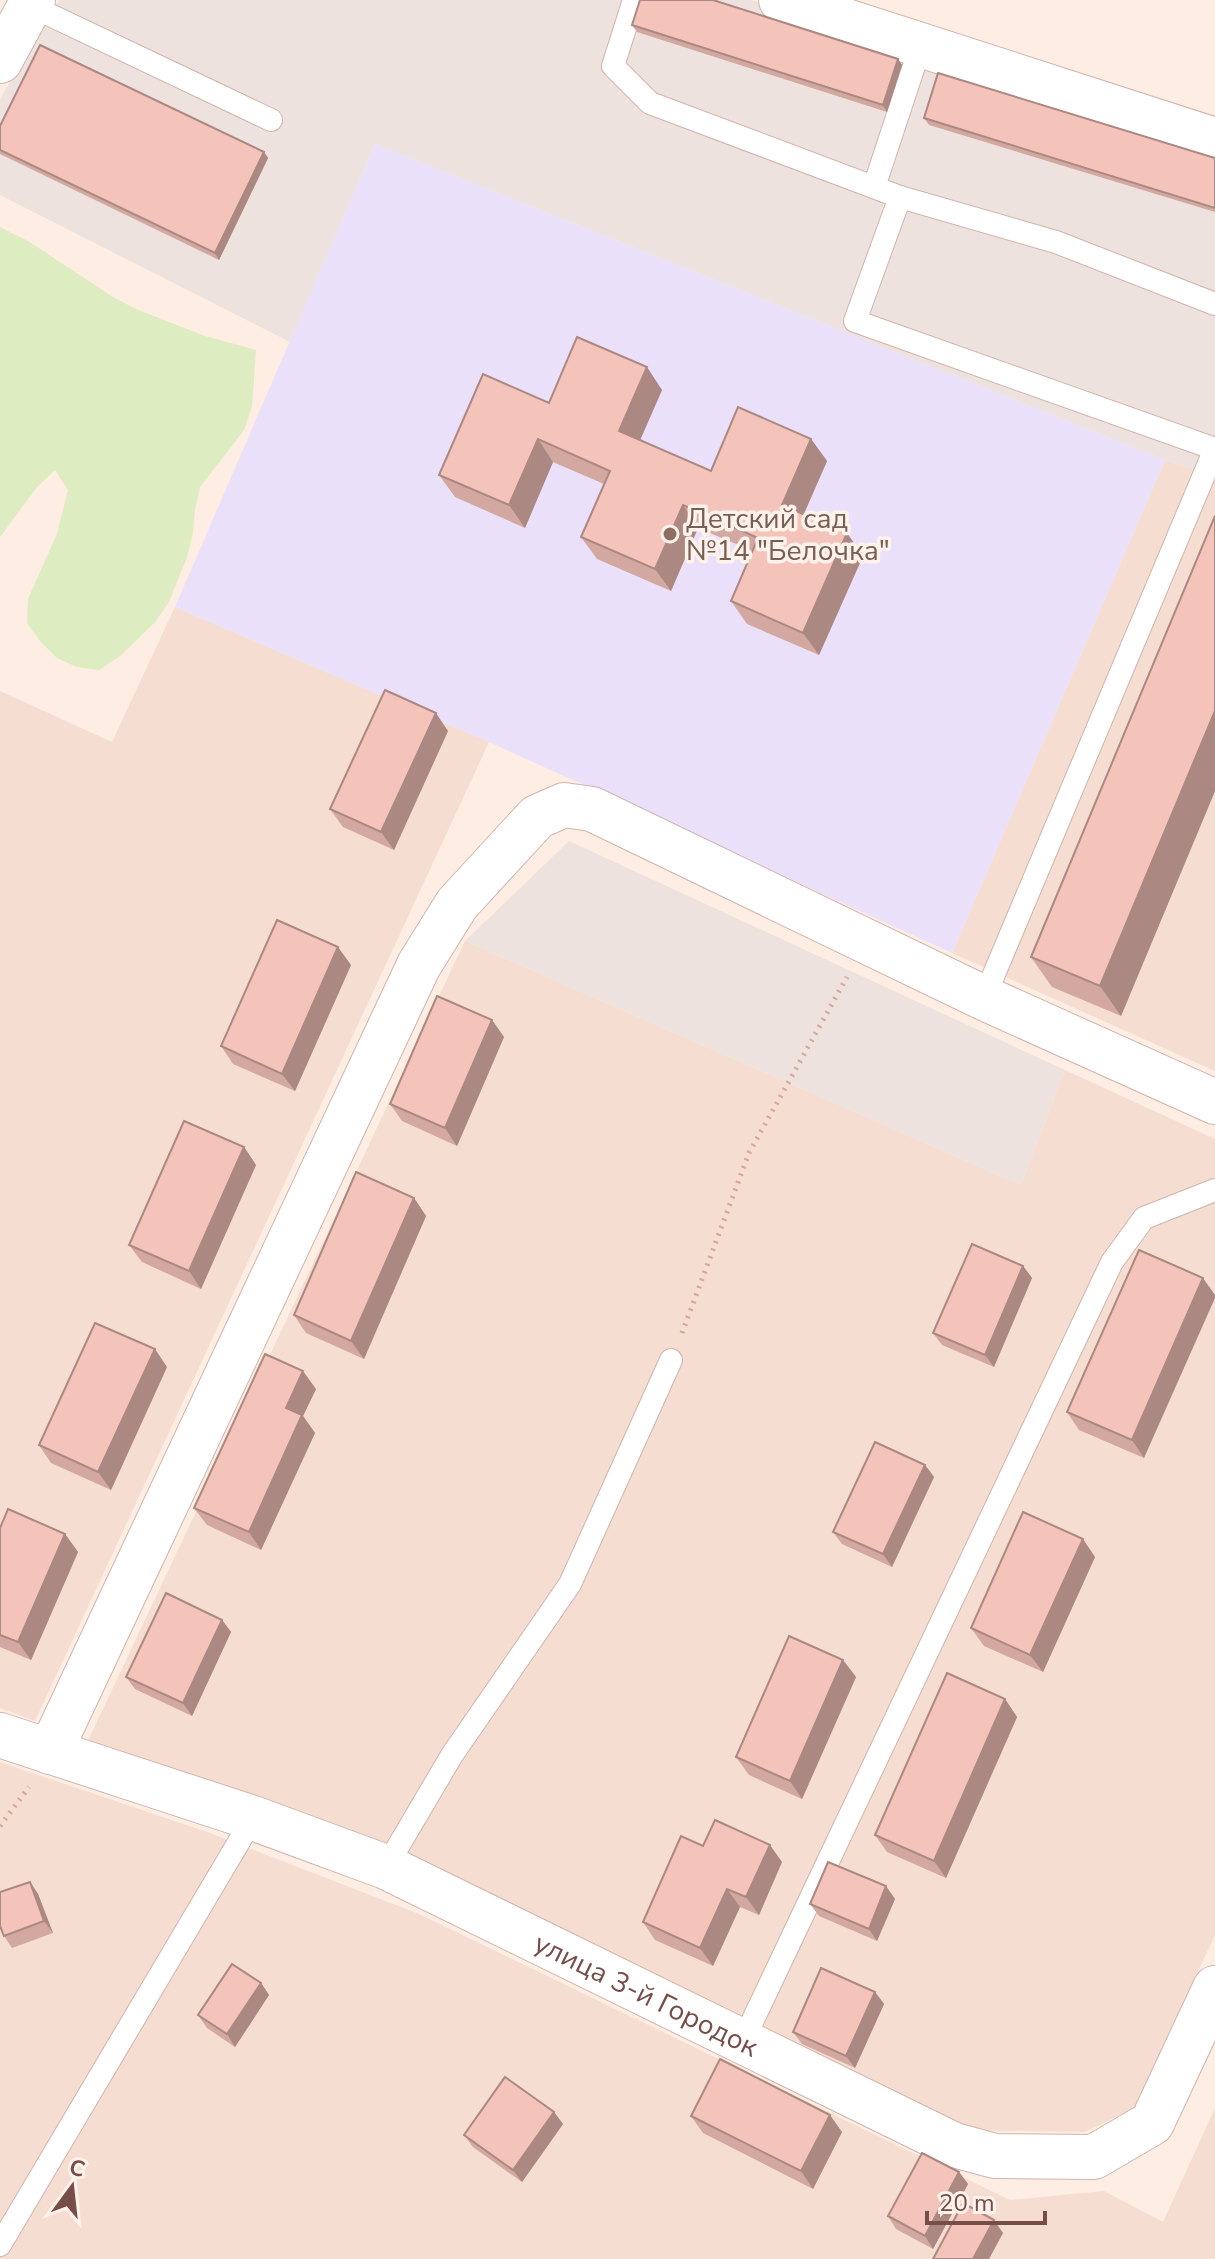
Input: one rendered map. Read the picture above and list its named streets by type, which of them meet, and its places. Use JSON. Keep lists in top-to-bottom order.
{
  "streets": {
    "street": ["улица 3-й Городок"]
  },
  "places": ["Детский сад №14 \"Белочка\""],
  "scale_bar": "20 m",
  "north": "top"
}
